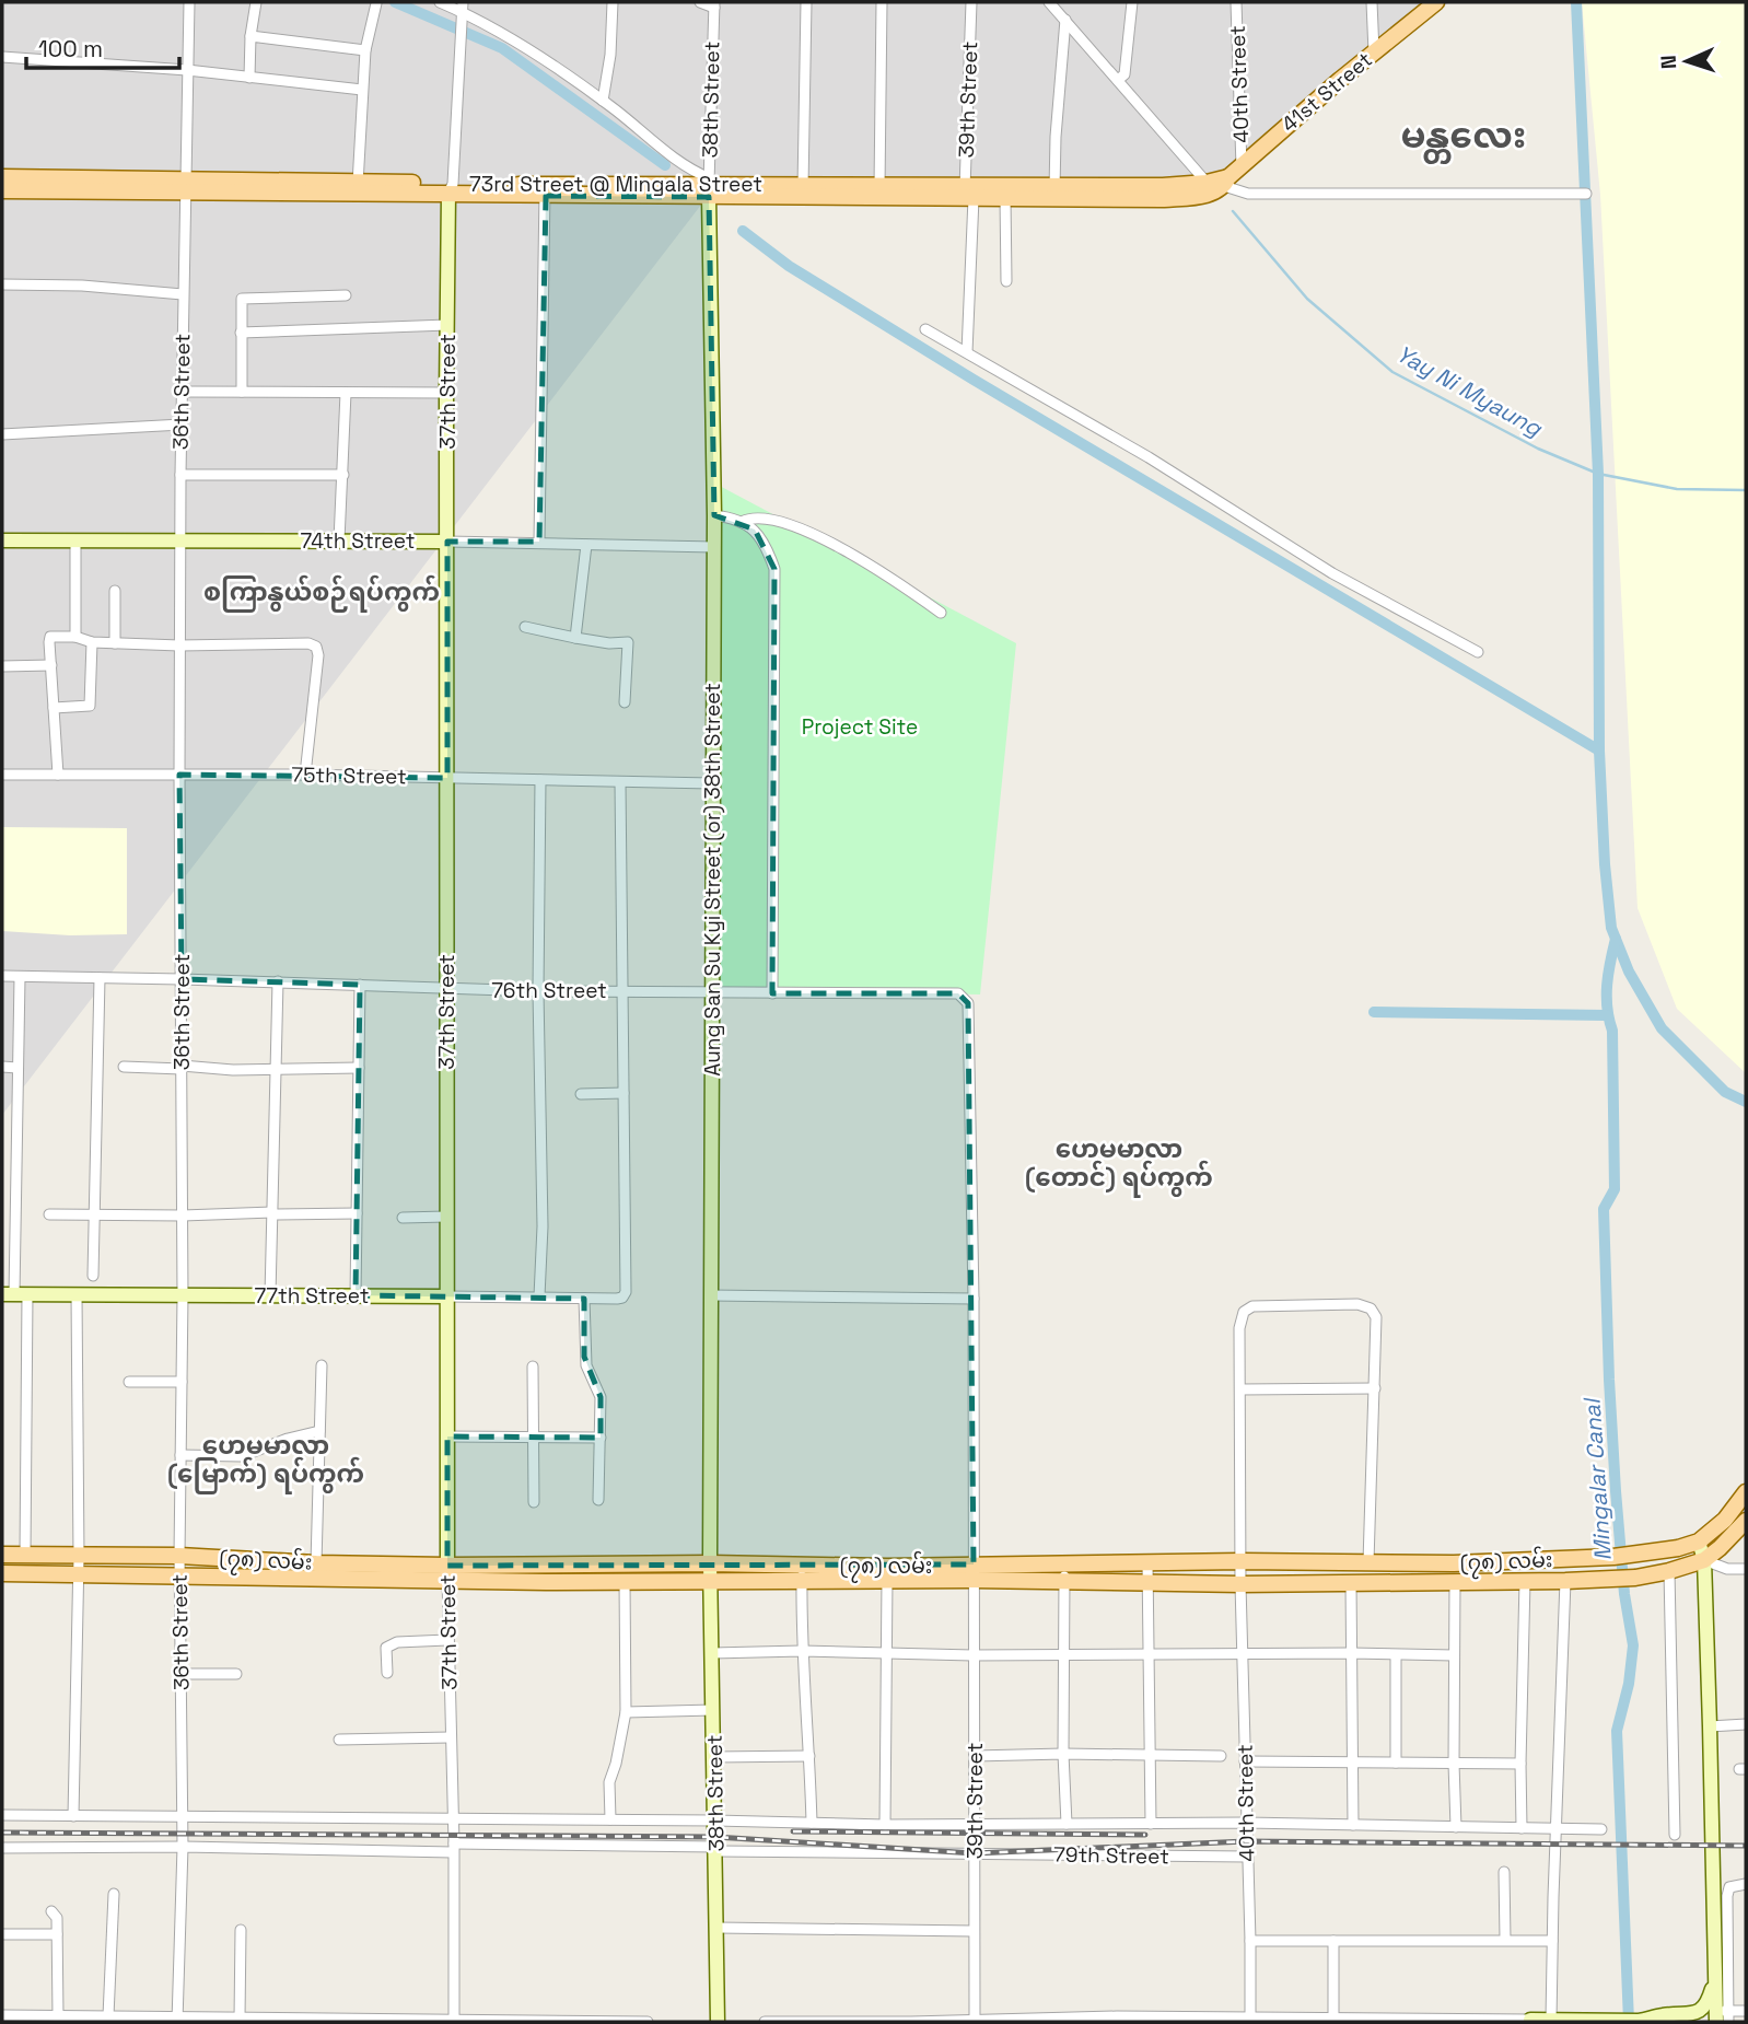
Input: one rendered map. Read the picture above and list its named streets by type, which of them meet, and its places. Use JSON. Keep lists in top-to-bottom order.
{
  "streets": {
    "main road": ["41st Street", "73rd Street @ Mingala Street", "(၇၈) လမ်း"],
    "street": [
      "40th Street",
      "38th Street",
      "39th Street",
      "36th Street",
      "37th Street",
      "74th Street",
      "75th Street",
      "Aung San Su Kyi Street (or) 38th Street",
      "76th Street",
      "77th Street",
      "79th Street"
    ]
  },
  "crossings": [
    ["40th Street", "41st Street"],
    ["40th Street", "(၇၈) လမ်း"],
    ["40th Street", "79th Street"],
    ["41st Street", "73rd Street @ Mingala Street"],
    ["38th Street", "73rd Street @ Mingala Street"],
    ["38th Street", "Aung San Su Kyi Street (or) 38th Street"],
    ["38th Street", "(၇၈) လမ်း"],
    ["38th Street", "79th Street"],
    ["39th Street", "73rd Street @ Mingala Street"],
    ["39th Street", "76th Street"],
    ["39th Street", "(၇၈) လမ်း"],
    ["39th Street", "79th Street"],
    ["73rd Street @ Mingala Street", "36th Street"],
    ["73rd Street @ Mingala Street", "37th Street"],
    ["73rd Street @ Mingala Street", "Aung San Su Kyi Street (or) 38th Street"],
    ["36th Street", "74th Street"],
    ["36th Street", "75th Street"],
    ["36th Street", "76th Street"],
    ["36th Street", "77th Street"],
    ["36th Street", "(၇၈) လမ်း"],
    ["36th Street", "79th Street"],
    ["37th Street", "74th Street"],
    ["37th Street", "75th Street"],
    ["37th Street", "76th Street"],
    ["37th Street", "77th Street"],
    ["37th Street", "(၇၈) လမ်း"],
    ["37th Street", "79th Street"],
    ["74th Street", "Aung San Su Kyi Street (or) 38th Street"],
    ["75th Street", "Aung San Su Kyi Street (or) 38th Street"],
    ["Aung San Su Kyi Street (or) 38th Street", "76th Street"],
    ["Aung San Su Kyi Street (or) 38th Street", "(၇၈) လမ်း"]
  ],
  "districts": [
    "မန္တလေး",
    "စကြာနွယ်စဉ်ရပ်ကွက်",
    "ဟေမမာလာ (တောင်) ရပ်ကွက်",
    "ဟေမမာလာ (မြောက်) ရပ်ကွက်"
  ],
  "water": ["Yay Ni Myaung", "Mingalar Canal"],
  "parks": ["Project Site"],
  "scale_bar": "100 m",
  "north": "left"
}
